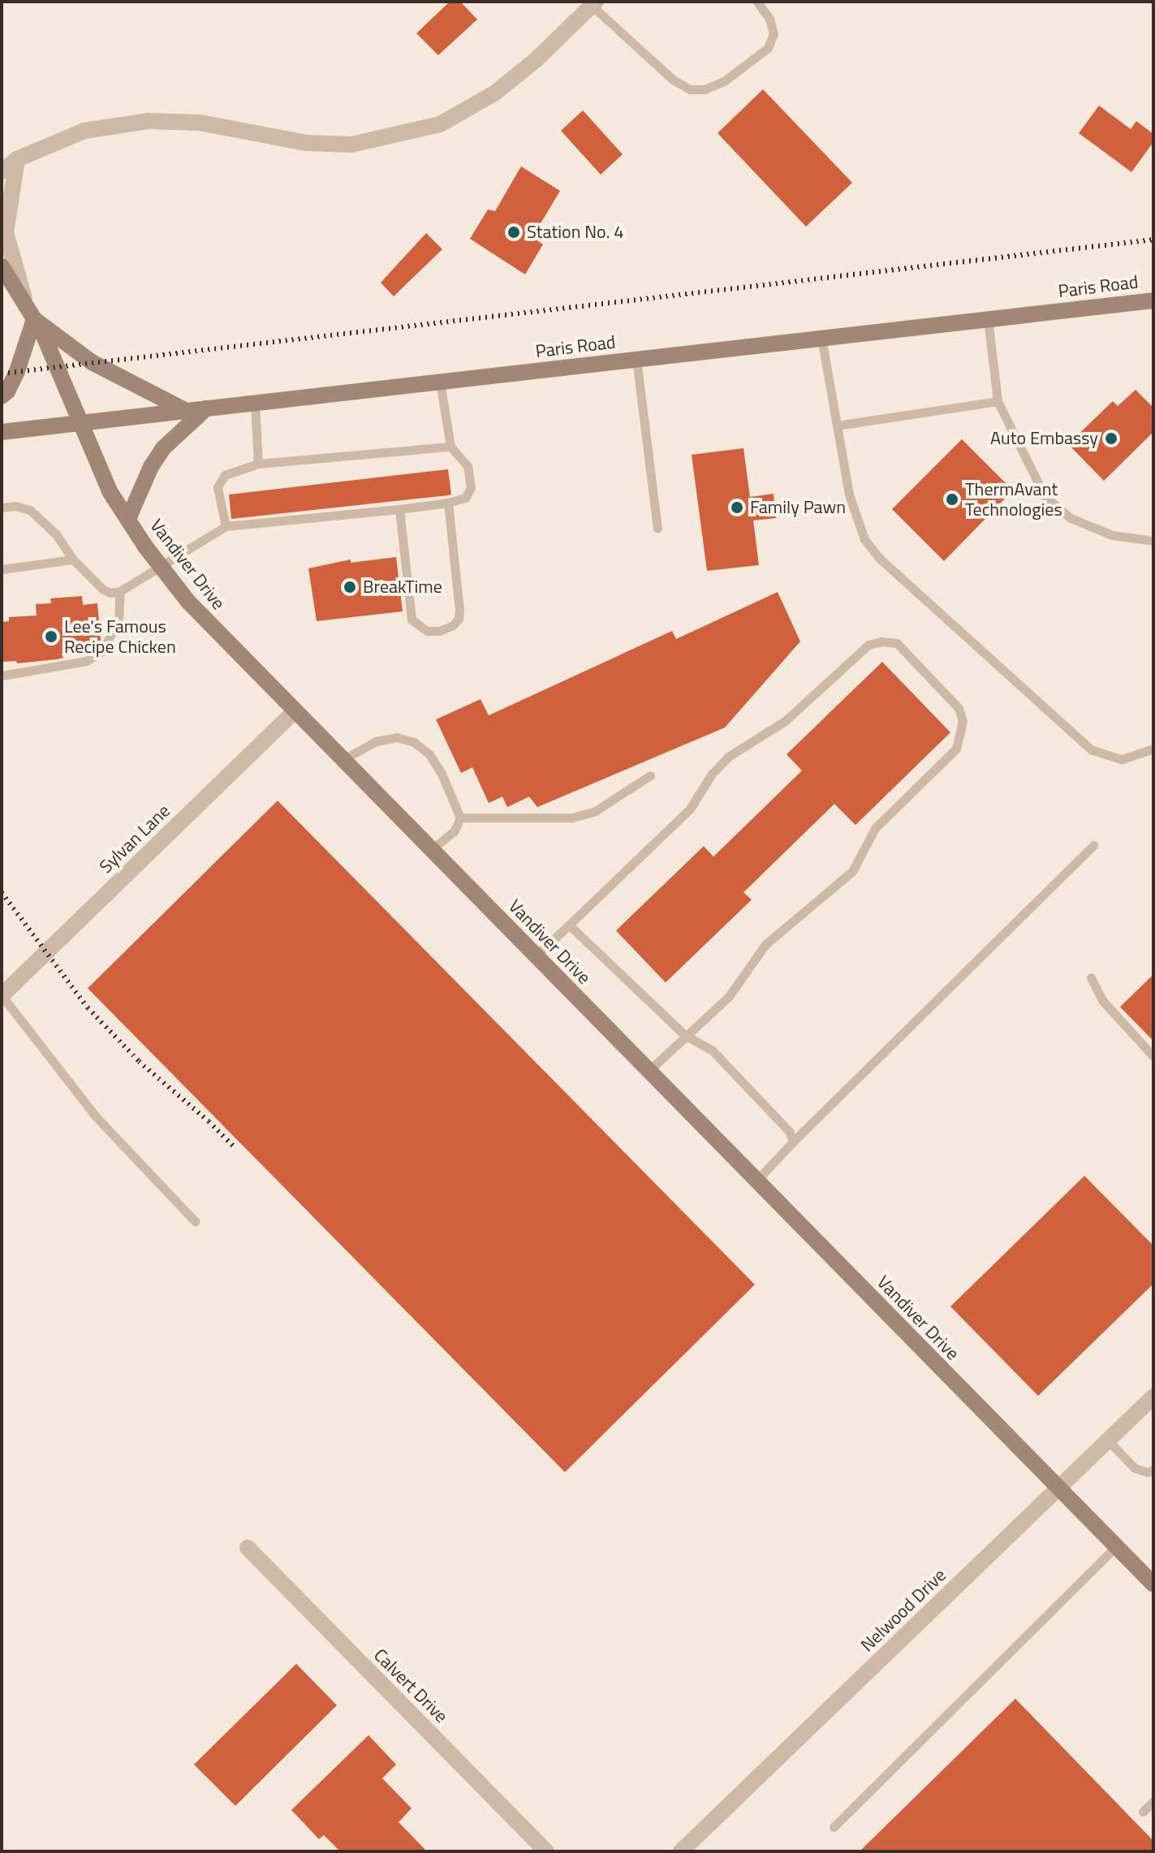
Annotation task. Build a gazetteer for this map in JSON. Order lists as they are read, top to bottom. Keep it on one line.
{"streets":{"main road":["Paris Road","Vandiver Drive"],"street":["Sylvan Lane","Nelwood Drive","Calvert Drive"]},"crossings":[["Paris Road","Vandiver Drive"],["Vandiver Drive","Sylvan Lane"],["Vandiver Drive","Nelwood Drive"]],"places":["Station No. 4","Auto Embassy","ThermAvant Technologies","Family Pawn","BreakTime","Lee's Famous Recipe Chicken"]}
